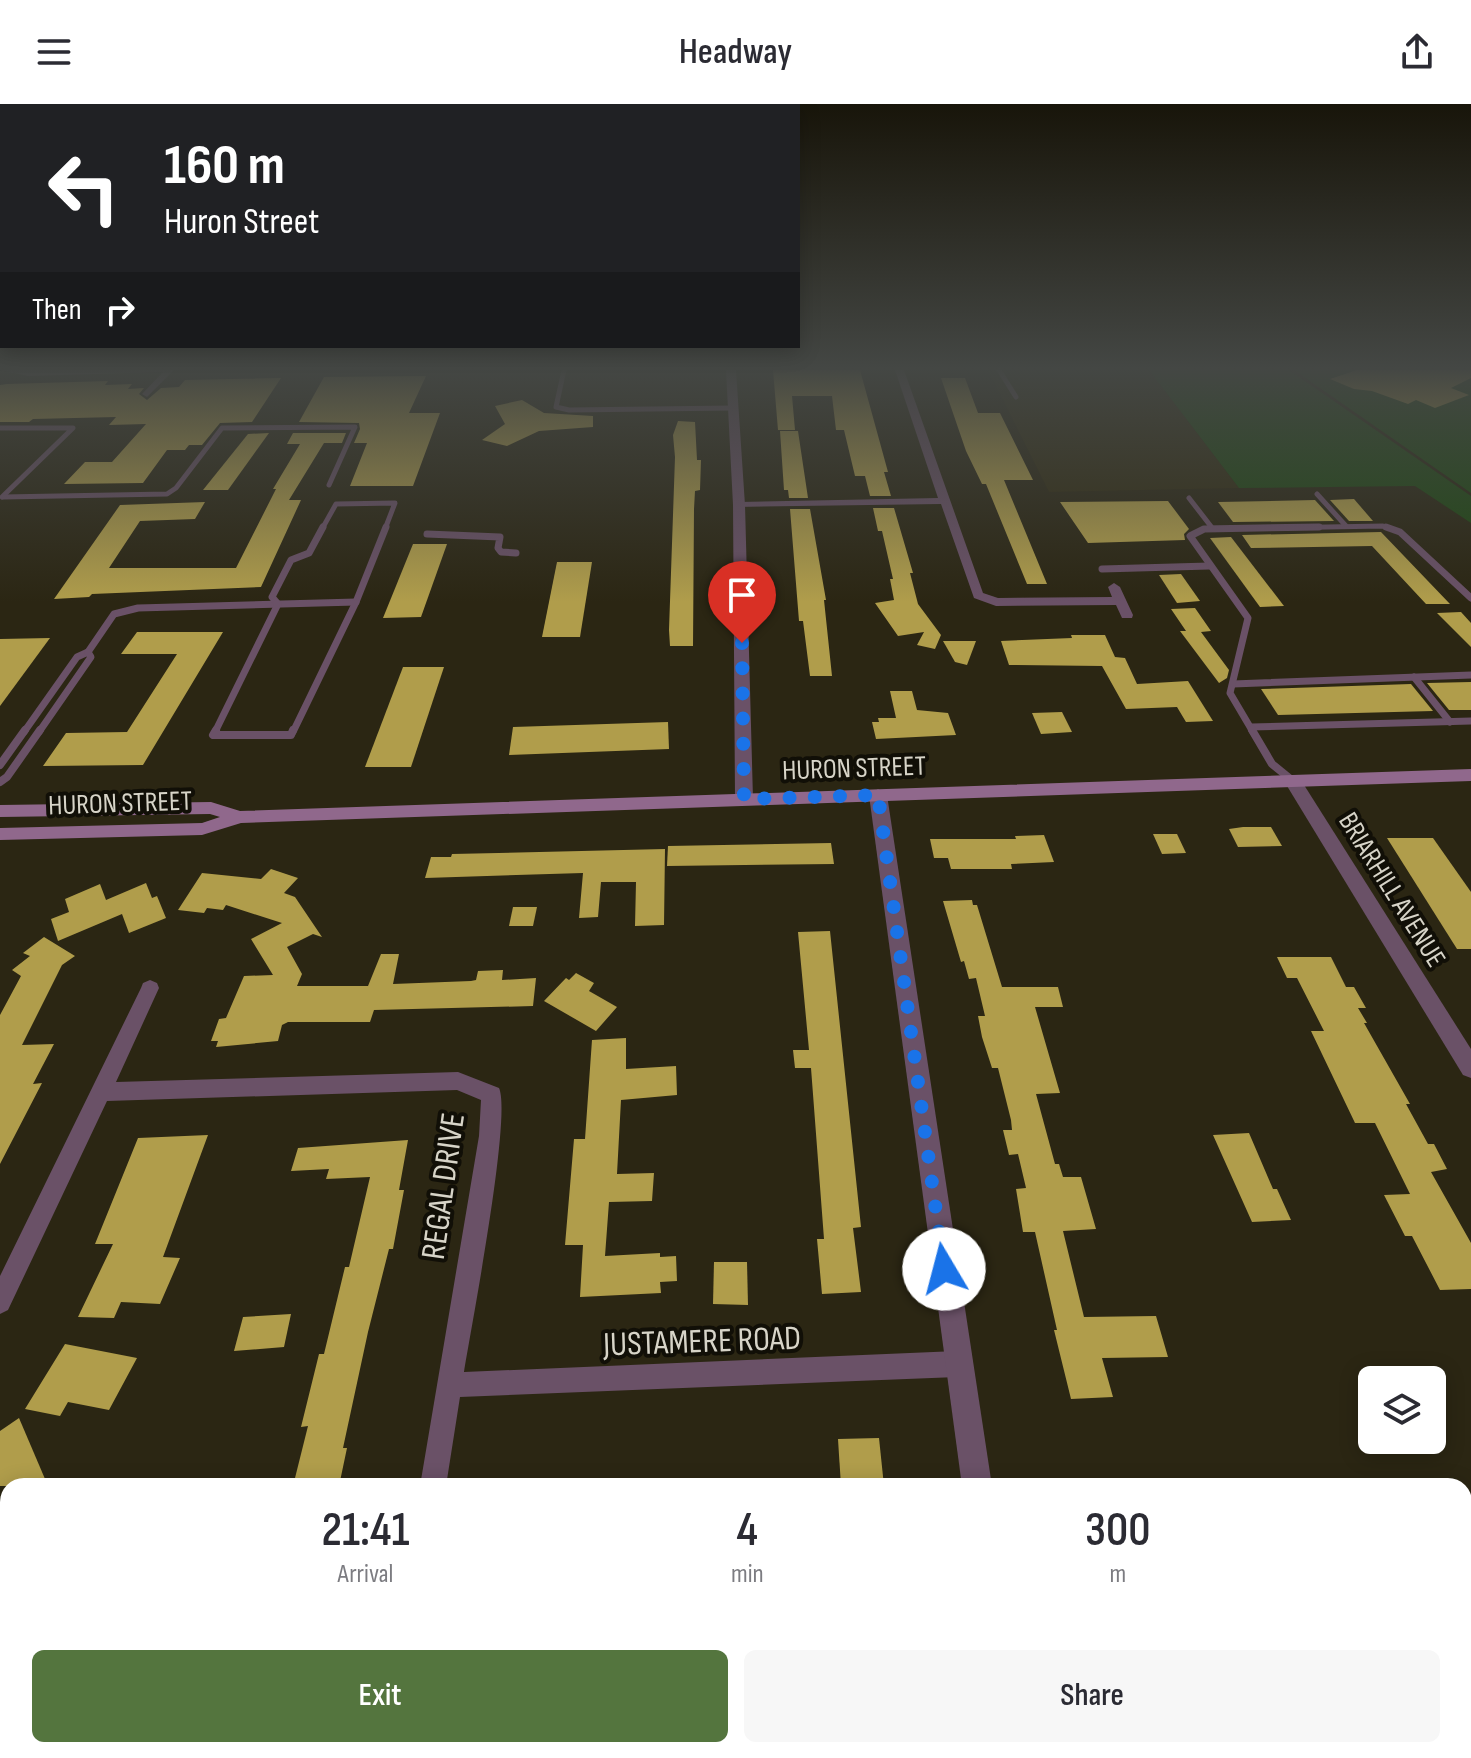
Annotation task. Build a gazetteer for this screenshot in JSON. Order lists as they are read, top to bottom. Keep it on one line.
{"streets":{"main road":["HURON STREET"],"street":["BRIARHILL AVENUE","REGAL DRIVE","JUSTAMERE ROAD"]},"crossings":[["HURON STREET","BRIARHILL AVENUE"],["REGAL DRIVE","JUSTAMERE ROAD"]],"page":{"header":"Headway","turn":["160 m","Huron Street"],"then":"Then","eta":["21:41","Arrival","4","min","300","m"],"buttons":["Exit","Share"]}}
